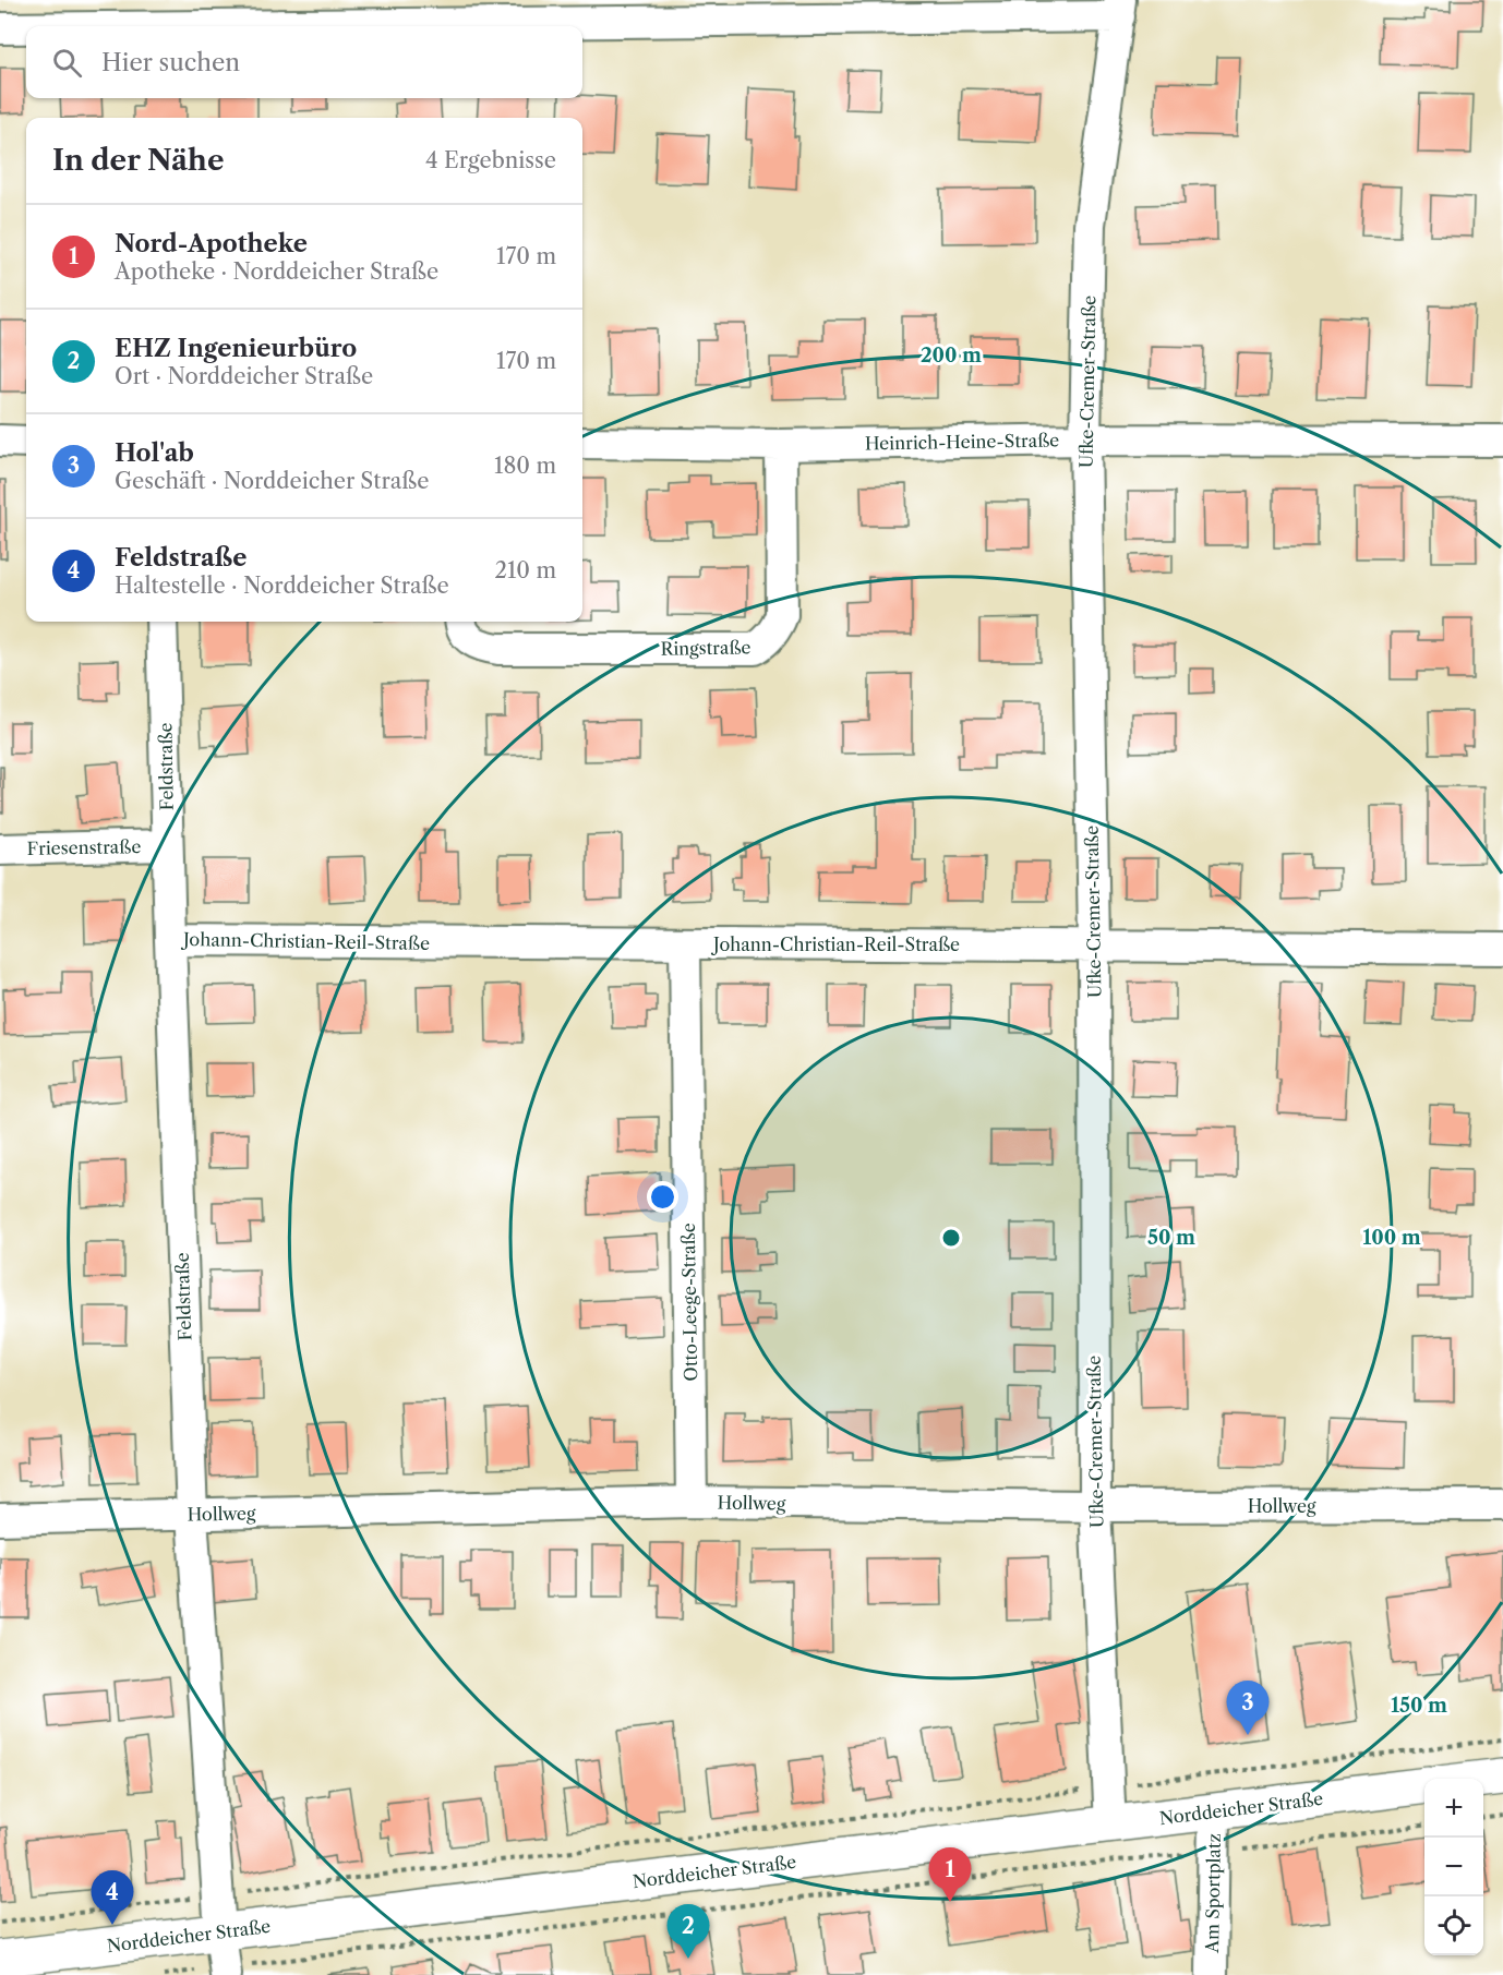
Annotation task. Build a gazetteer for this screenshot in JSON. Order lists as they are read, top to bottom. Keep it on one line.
{"streets":{"main road":["Norddeicher Straße"],"street":["Ufke-Cremer-Straße","Heinrich-Heine-Straße","Ringstraße","Feldstraße","Friesenstraße","Johann-Christian-Reil-Straße","Otto-Leege-Straße","Hollweg","Am Sportplatz"]},"crossings":[["Ufke-Cremer-Straße","Heinrich-Heine-Straße"],["Ufke-Cremer-Straße","Johann-Christian-Reil-Straße"],["Ufke-Cremer-Straße","Hollweg"],["Ufke-Cremer-Straße","Norddeicher Straße"],["Heinrich-Heine-Straße","Ringstraße"],["Feldstraße","Friesenstraße"],["Feldstraße","Johann-Christian-Reil-Straße"],["Feldstraße","Hollweg"],["Feldstraße","Norddeicher Straße"],["Johann-Christian-Reil-Straße","Otto-Leege-Straße"],["Otto-Leege-Straße","Hollweg"],["Norddeicher Straße","Am Sportplatz"]],"page":{"search":"Hier suchen","heading":["In der Nähe","4 Ergebnisse"],"list":[{"mark":"1","name":"Nord-Apotheke","note":"Apotheke · Norddeicher Straße","value":"170 m"},{"mark":"2","name":"EHZ Ingenieurbüro","note":"Ort · Norddeicher Straße","value":"170 m"},{"mark":"3","name":"Hol'ab","note":"Geschäft · Norddeicher Straße","value":"180 m"},{"mark":"4","name":"Feldstraße","note":"Haltestelle · Norddeicher Straße","value":"210 m"}],"pins":["3","1","4","2"],"map_buttons":["+","−"]},"rings":["200 m","50 m","100 m","150 m"]}
